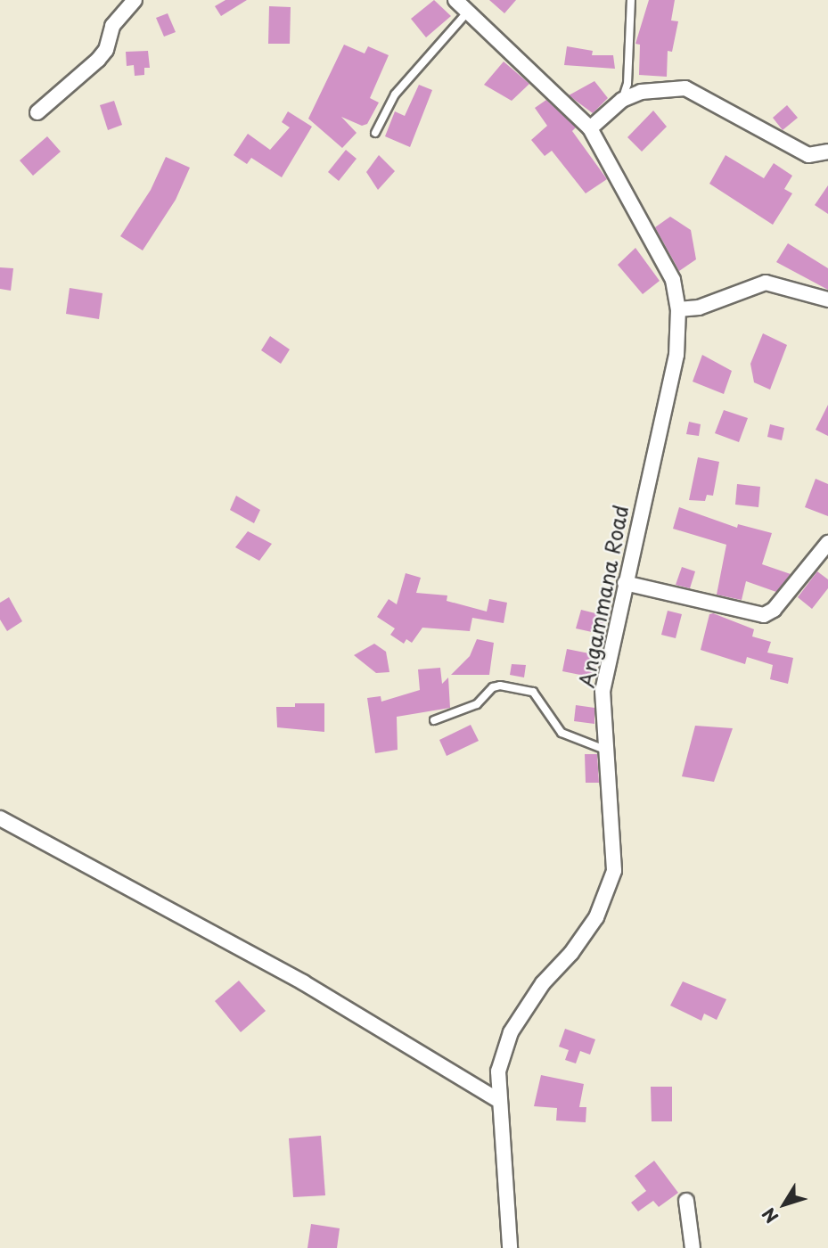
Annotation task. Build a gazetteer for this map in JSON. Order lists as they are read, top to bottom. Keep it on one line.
{"streets":{"street":["Angammana Road"]},"north":"bottom left"}
